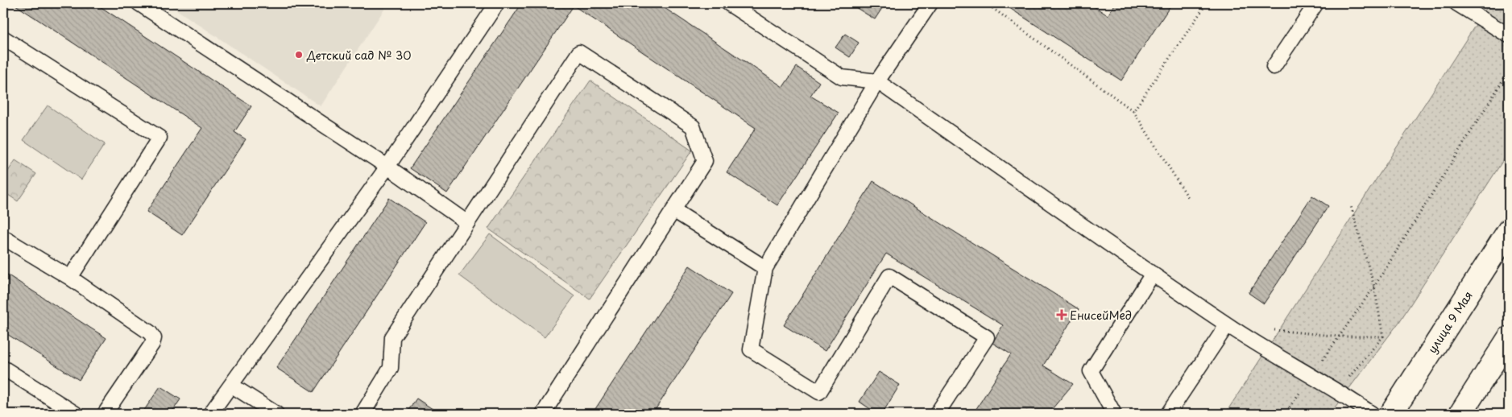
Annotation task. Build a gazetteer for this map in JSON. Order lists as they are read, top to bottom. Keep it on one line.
{"streets":{"main road":["улица 9 Мая"]},"places":{"other":["Детский сад № 30"],"health":["ЕнисейМед"]}}
